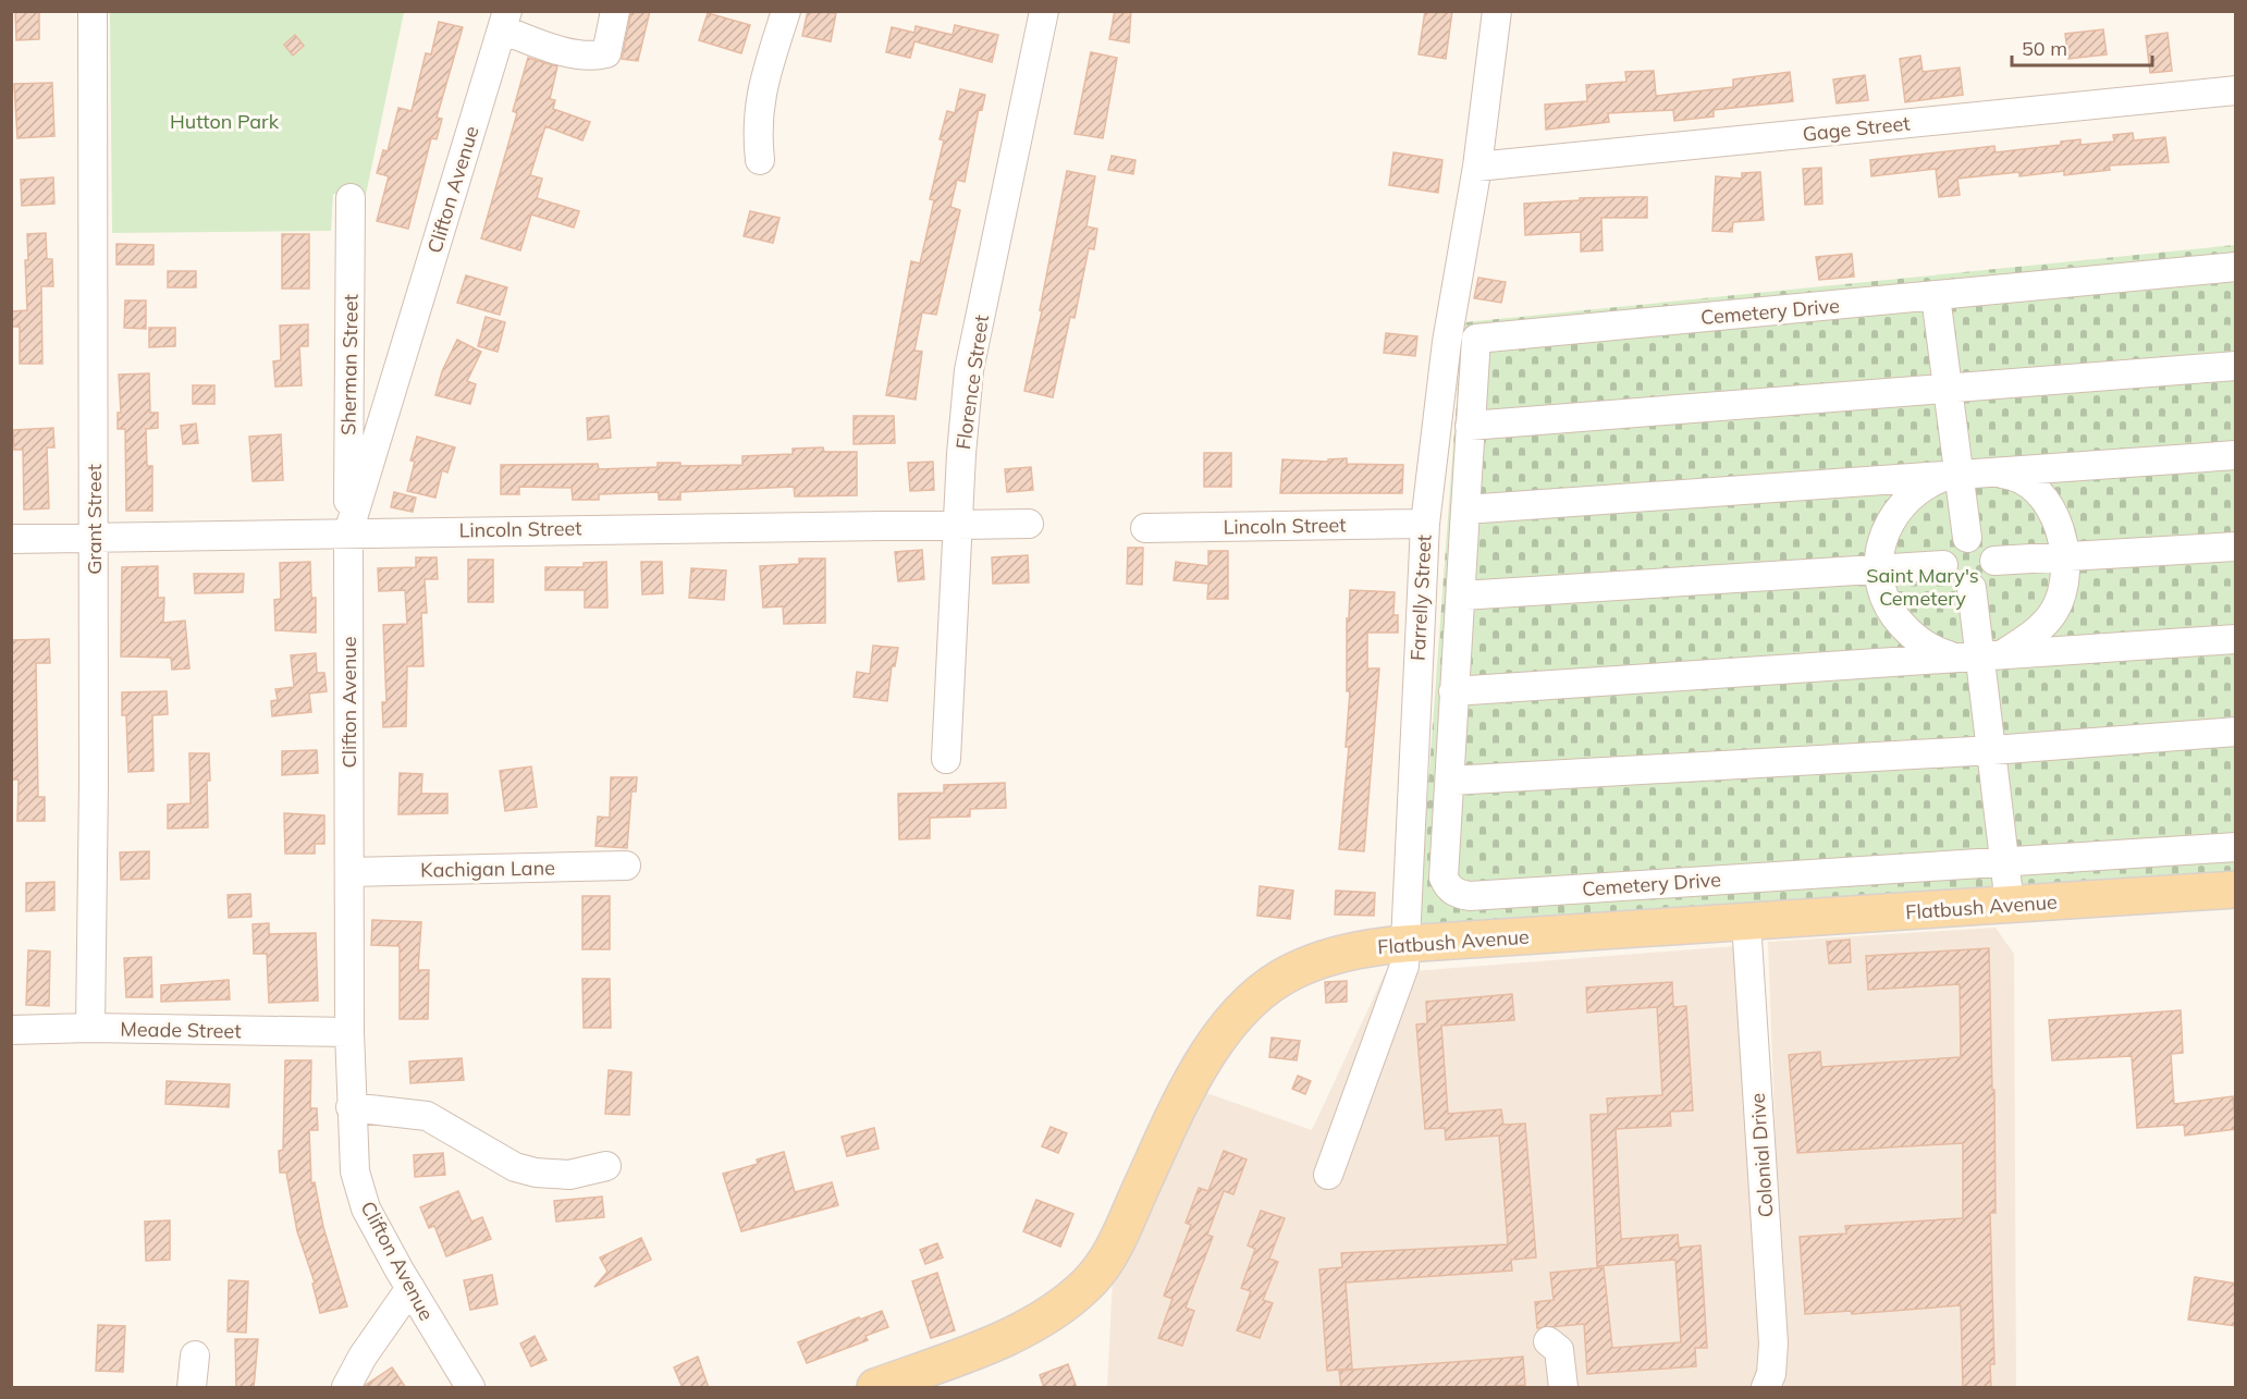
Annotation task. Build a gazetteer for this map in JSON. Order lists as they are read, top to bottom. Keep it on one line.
{"streets":{"main road":["Flatbush Avenue"],"street":["Gage Street","Clifton Avenue","Cemetery Drive","Sherman Street","Florence Street","Grant Street","Lincoln Street","Farrelly Street","Kachigan Lane","Meade Street","Colonial Drive"]},"crossings":[["Gage Street","Farrelly Street"],["Clifton Avenue","Sherman Street"],["Clifton Avenue","Lincoln Street"],["Clifton Avenue","Kachigan Lane"],["Clifton Avenue","Meade Street"],["Sherman Street","Lincoln Street"],["Florence Street","Lincoln Street"],["Grant Street","Lincoln Street"],["Grant Street","Meade Street"],["Lincoln Street","Farrelly Street"],["Farrelly Street","Flatbush Avenue"],["Flatbush Avenue","Colonial Drive"]],"parks":["Hutton Park","Saint Mary's Cemetery"],"scale_bar":"50 m"}
